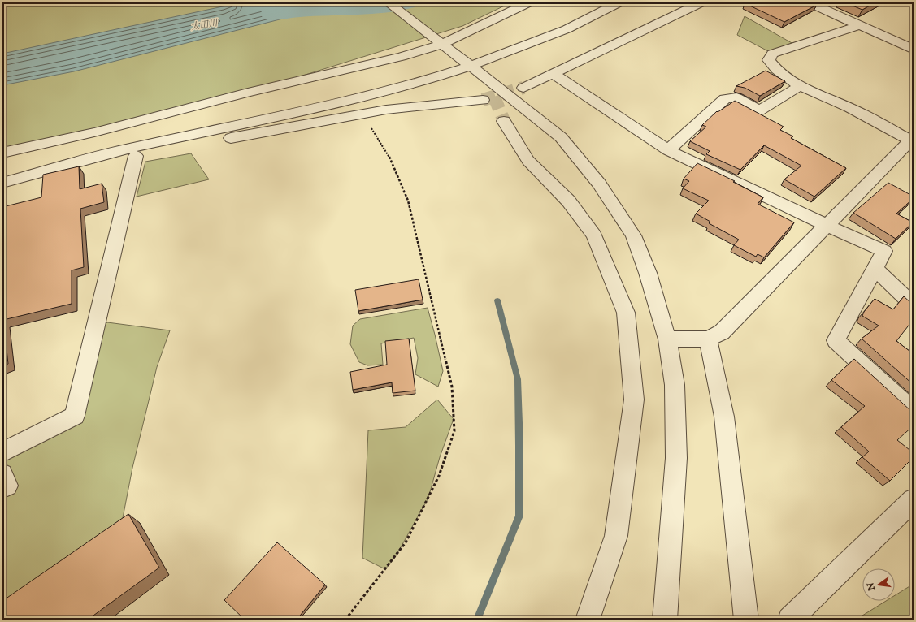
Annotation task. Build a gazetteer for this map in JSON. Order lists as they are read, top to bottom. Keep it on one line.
{"water":["太田川"],"north":"left"}
